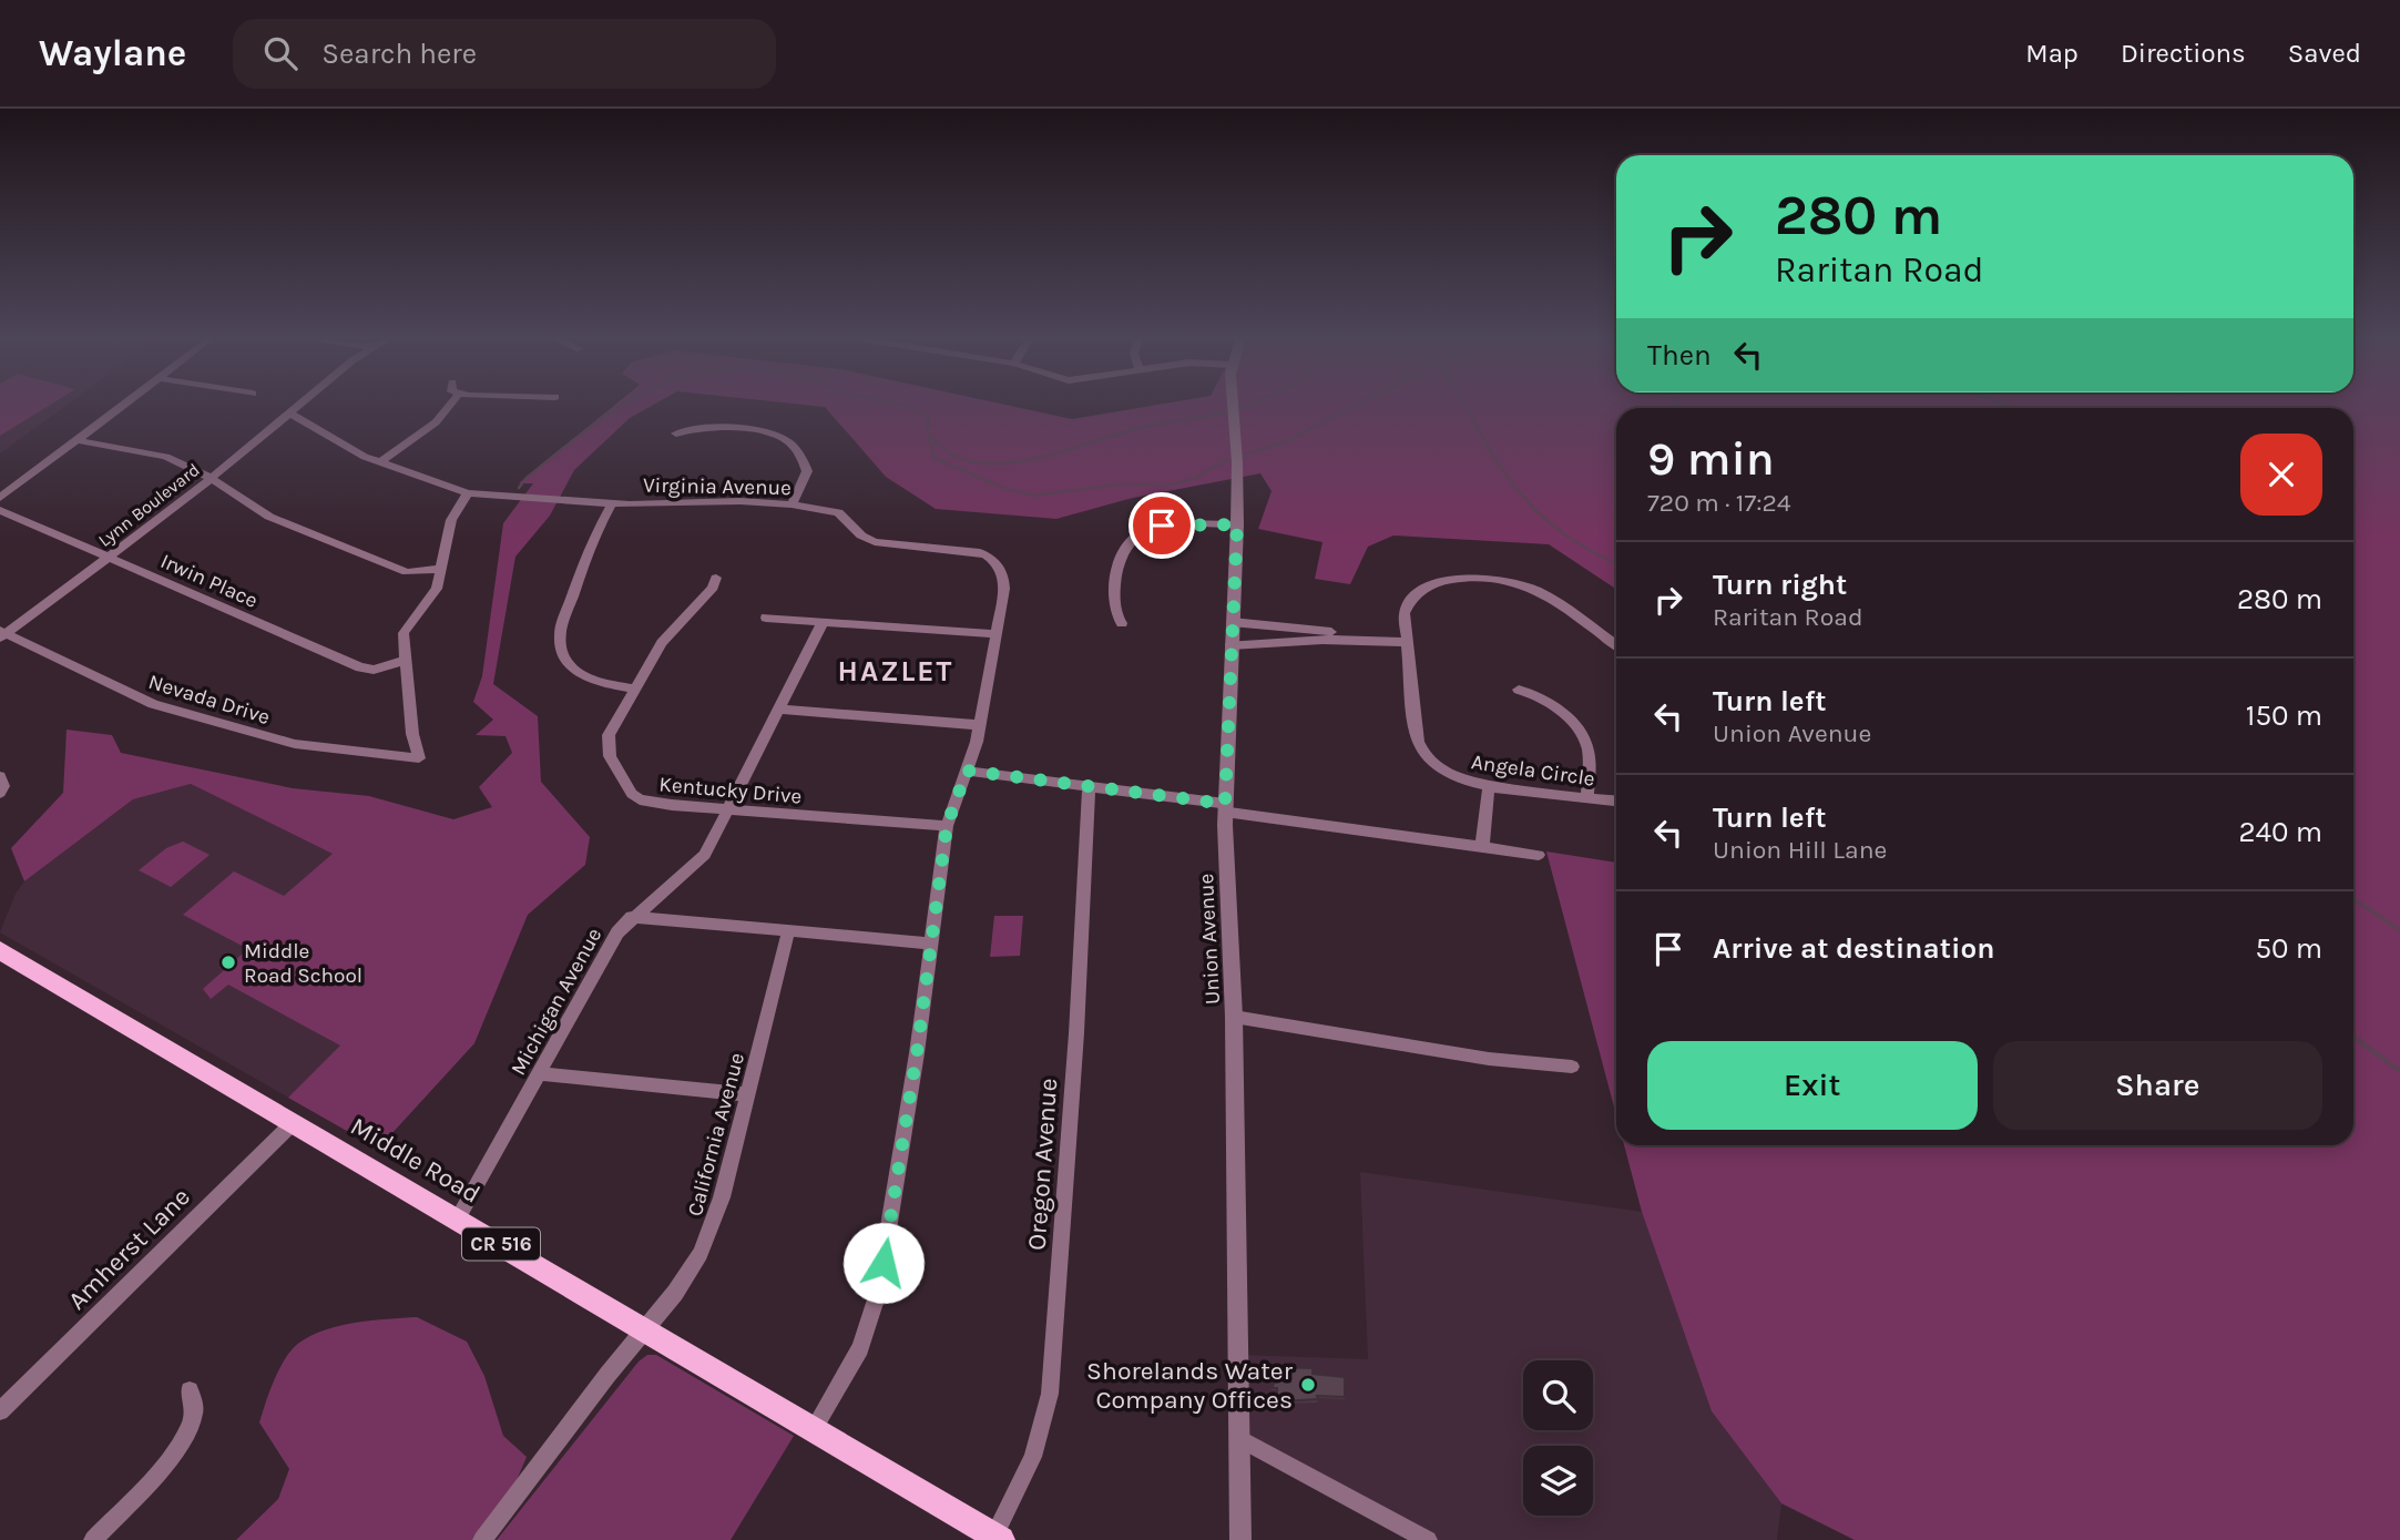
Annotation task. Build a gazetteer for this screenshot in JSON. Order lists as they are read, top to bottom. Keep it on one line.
{"streets":{"main road":["Middle Road","CR 516"],"street":["Virginia Avenue","Lynn Boulevard","Irwin Place","Nevada Drive","Angela Circle","Kentucky Drive","Union Avenue","Michigan Avenue","California Avenue","Oregon Avenue","Amherst Lane"]},"crossings":[["Virginia Avenue","Lynn Boulevard"],["Virginia Avenue","Kentucky Drive"],["Virginia Avenue","Middle Road"],["Lynn Boulevard","Irwin Place"],["Lynn Boulevard","Nevada Drive"],["Kentucky Drive","Michigan Avenue"],["Michigan Avenue","Middle Road"],["California Avenue","Middle Road"],["Middle Road","Oregon Avenue"],["Middle Road","Amherst Lane"]],"districts":["HAZLET"],"places":["Middle Road School","Shorelands Water Company Offices"],"page":{"header":"Waylane","search":"Search here","nav":["Map","Directions","Saved"],"turn":["280 m","Raritan Road"],"then":"Then","heading":["9 min","720 m · 17:24"],"list":[{"name":"Turn right","note":"Raritan Road","value":"280 m"},{"name":"Turn left","note":"Union Avenue","value":"150 m"},{"name":"Turn left","note":"Union Hill Lane","value":"240 m"},{"name":"Arrive at destination","value":"50 m"}],"buttons":["Exit","Share"]}}
